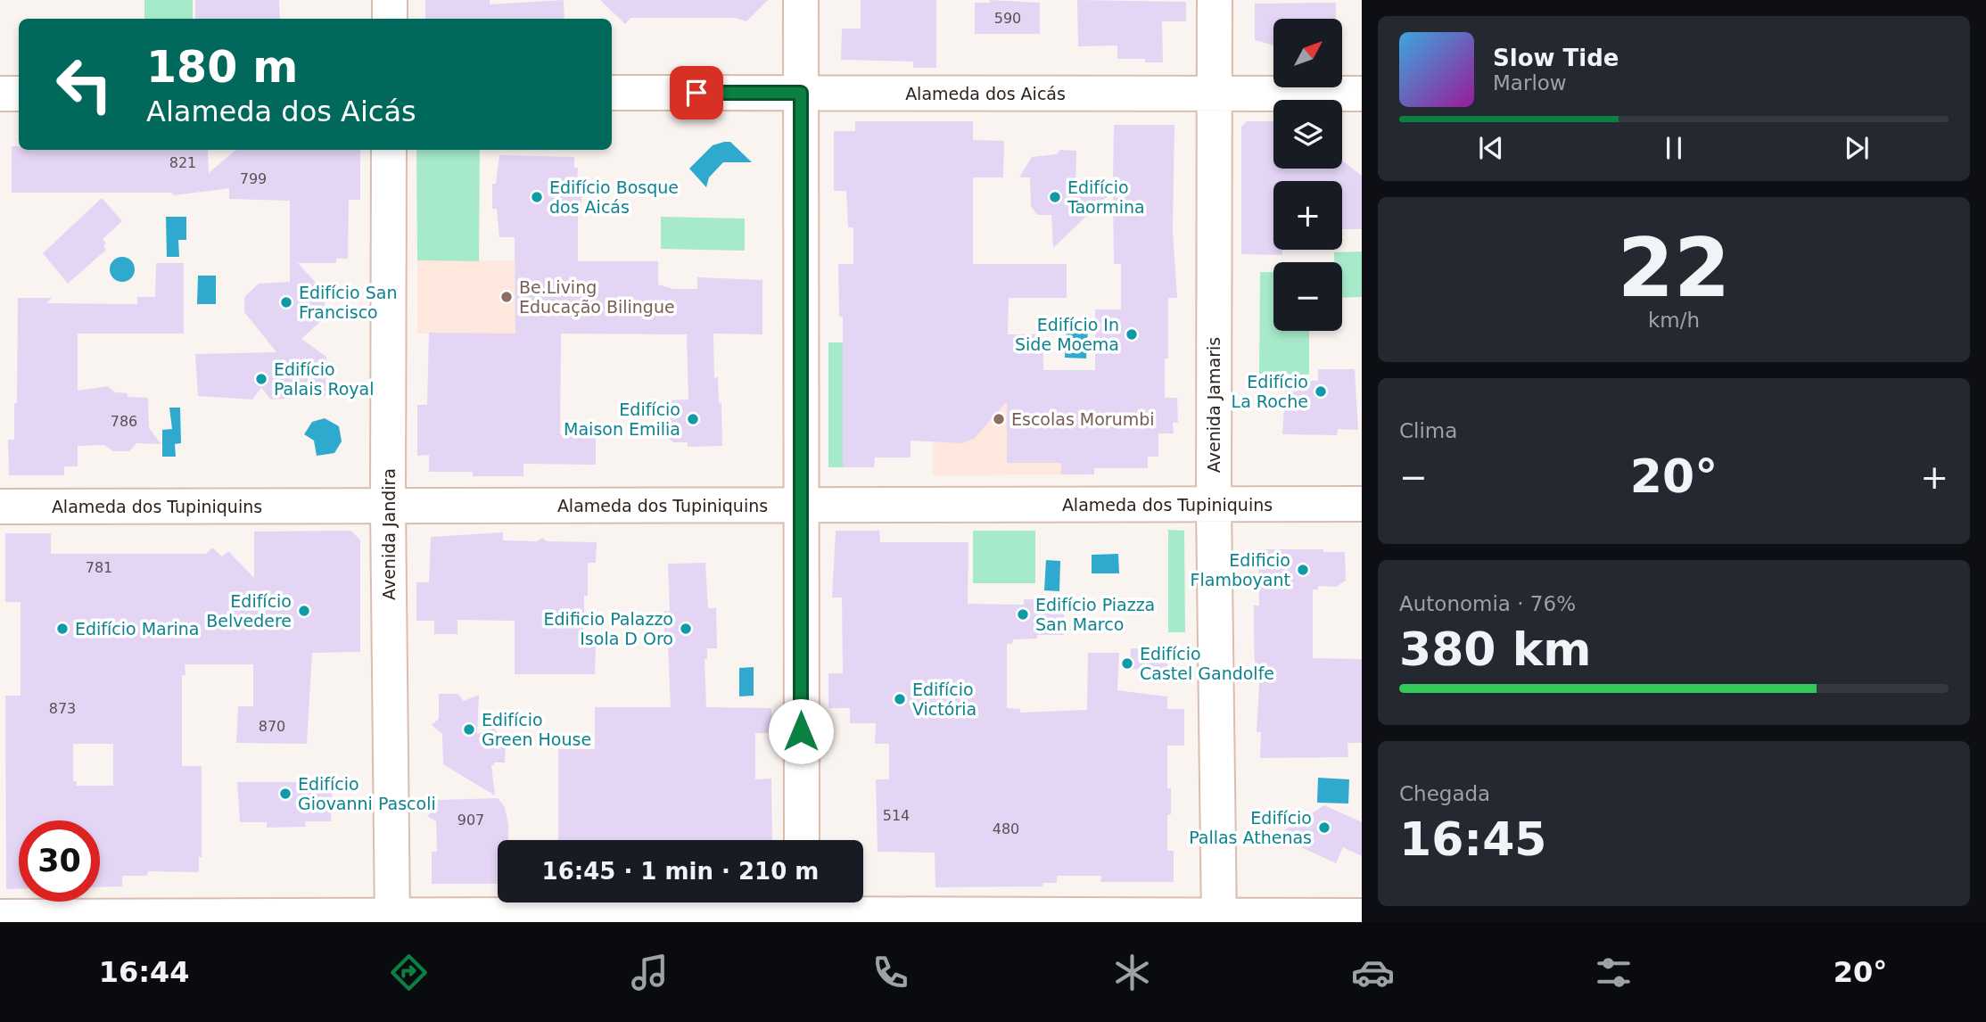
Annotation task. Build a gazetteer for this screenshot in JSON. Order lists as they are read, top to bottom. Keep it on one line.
{"streets":{"street":["Alameda dos Aicás","Avenida Jamaris","Alameda dos Tupiniquins","Avenida Jandira"]},"crossings":[["Alameda dos Aicás","Avenida Jamaris"],["Avenida Jamaris","Alameda dos Tupiniquins"],["Alameda dos Tupiniquins","Avenida Jandira"]],"places":["Edifício Bosque dos Aicás","Edifício Taormina","Be.Living Educação Bilingue","Edifício San Francisco","Edifício In Side Moema","Edifício Palais Royal","Edifício La Roche","Edifício Maison Emilia","Escolas Morumbi","Edificio Flamboyant","Edifício Belvedere","Edifício Piazza San Marco","Edifício Marina","Edificio Palazzo Isola D Oro","Edifício Castel Gandolfe","Edifício Victória","Edifício Green House","Edifício Giovanni Pascoli","Edifício Pallas Athenas"],"house_numbers":["590","821","799","786","781","873","870","514","907","480"],"north":"top right","page":{"map_buttons":["+","−"],"turn":["180 m","Alameda dos Aicás"],"song":["Slow Tide","Marlow"],"tile":[["22","km/h"],"Clima",["Autonomia · 76%","380 km"],["Chegada","16:45"]],"heat":["−","20°","+"],"limit":"30","trip":"16:45 · 1 min · 210 m","tabs":["16:44","20°"]}}
